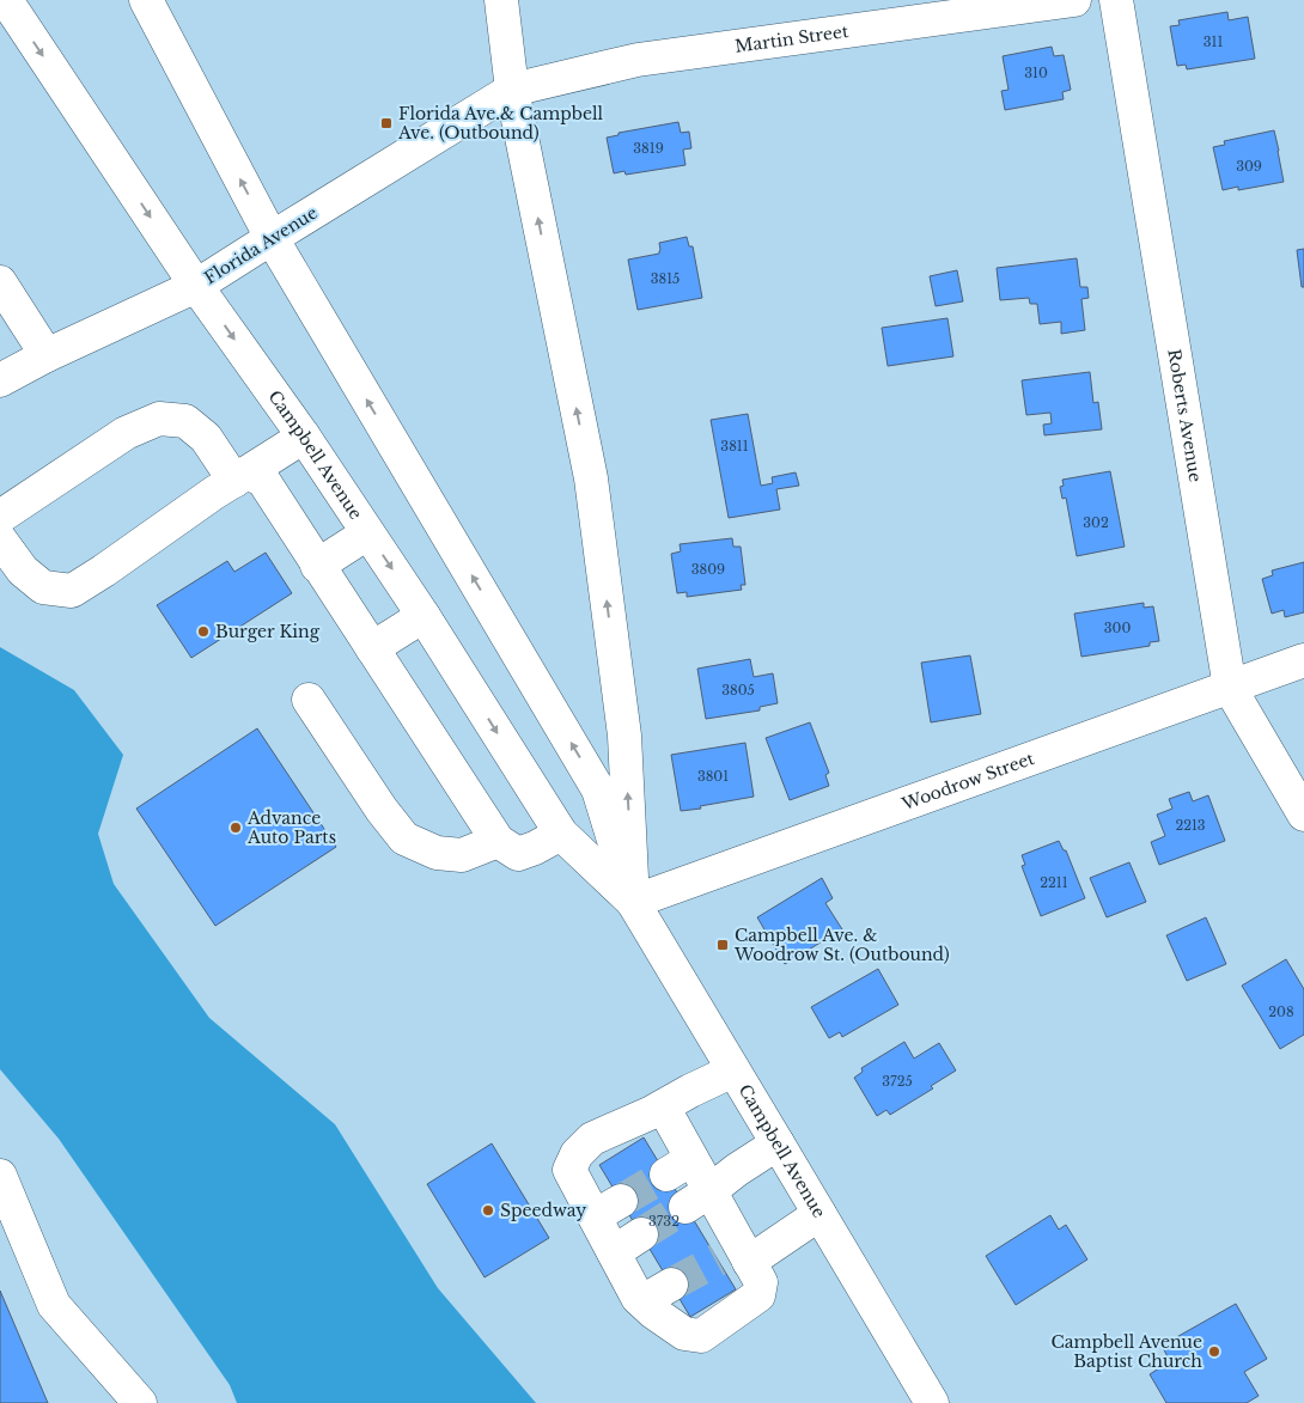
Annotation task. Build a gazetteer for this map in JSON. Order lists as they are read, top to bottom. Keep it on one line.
{"streets":{"street":["Martin Street","Florida Avenue","Roberts Avenue","Campbell Avenue","Woodrow Street"]},"crossings":[["Martin Street","Florida Avenue"],["Martin Street","Campbell Avenue"],["Florida Avenue","Campbell Avenue"],["Roberts Avenue","Woodrow Street"],["Campbell Avenue","Woodrow Street"]],"places":{"transit":["Florida Ave.& Campbell Ave. (Outbound)","Campbell Ave. & Woodrow St. (Outbound)"],"other":["Burger King","Advance Auto Parts","Speedway","Campbell Avenue Baptist Church"]},"house_numbers":["311","310","3819","309","3815","3811","302","3809","300","3805","3801","2213","2211","208","3725","3732"]}
